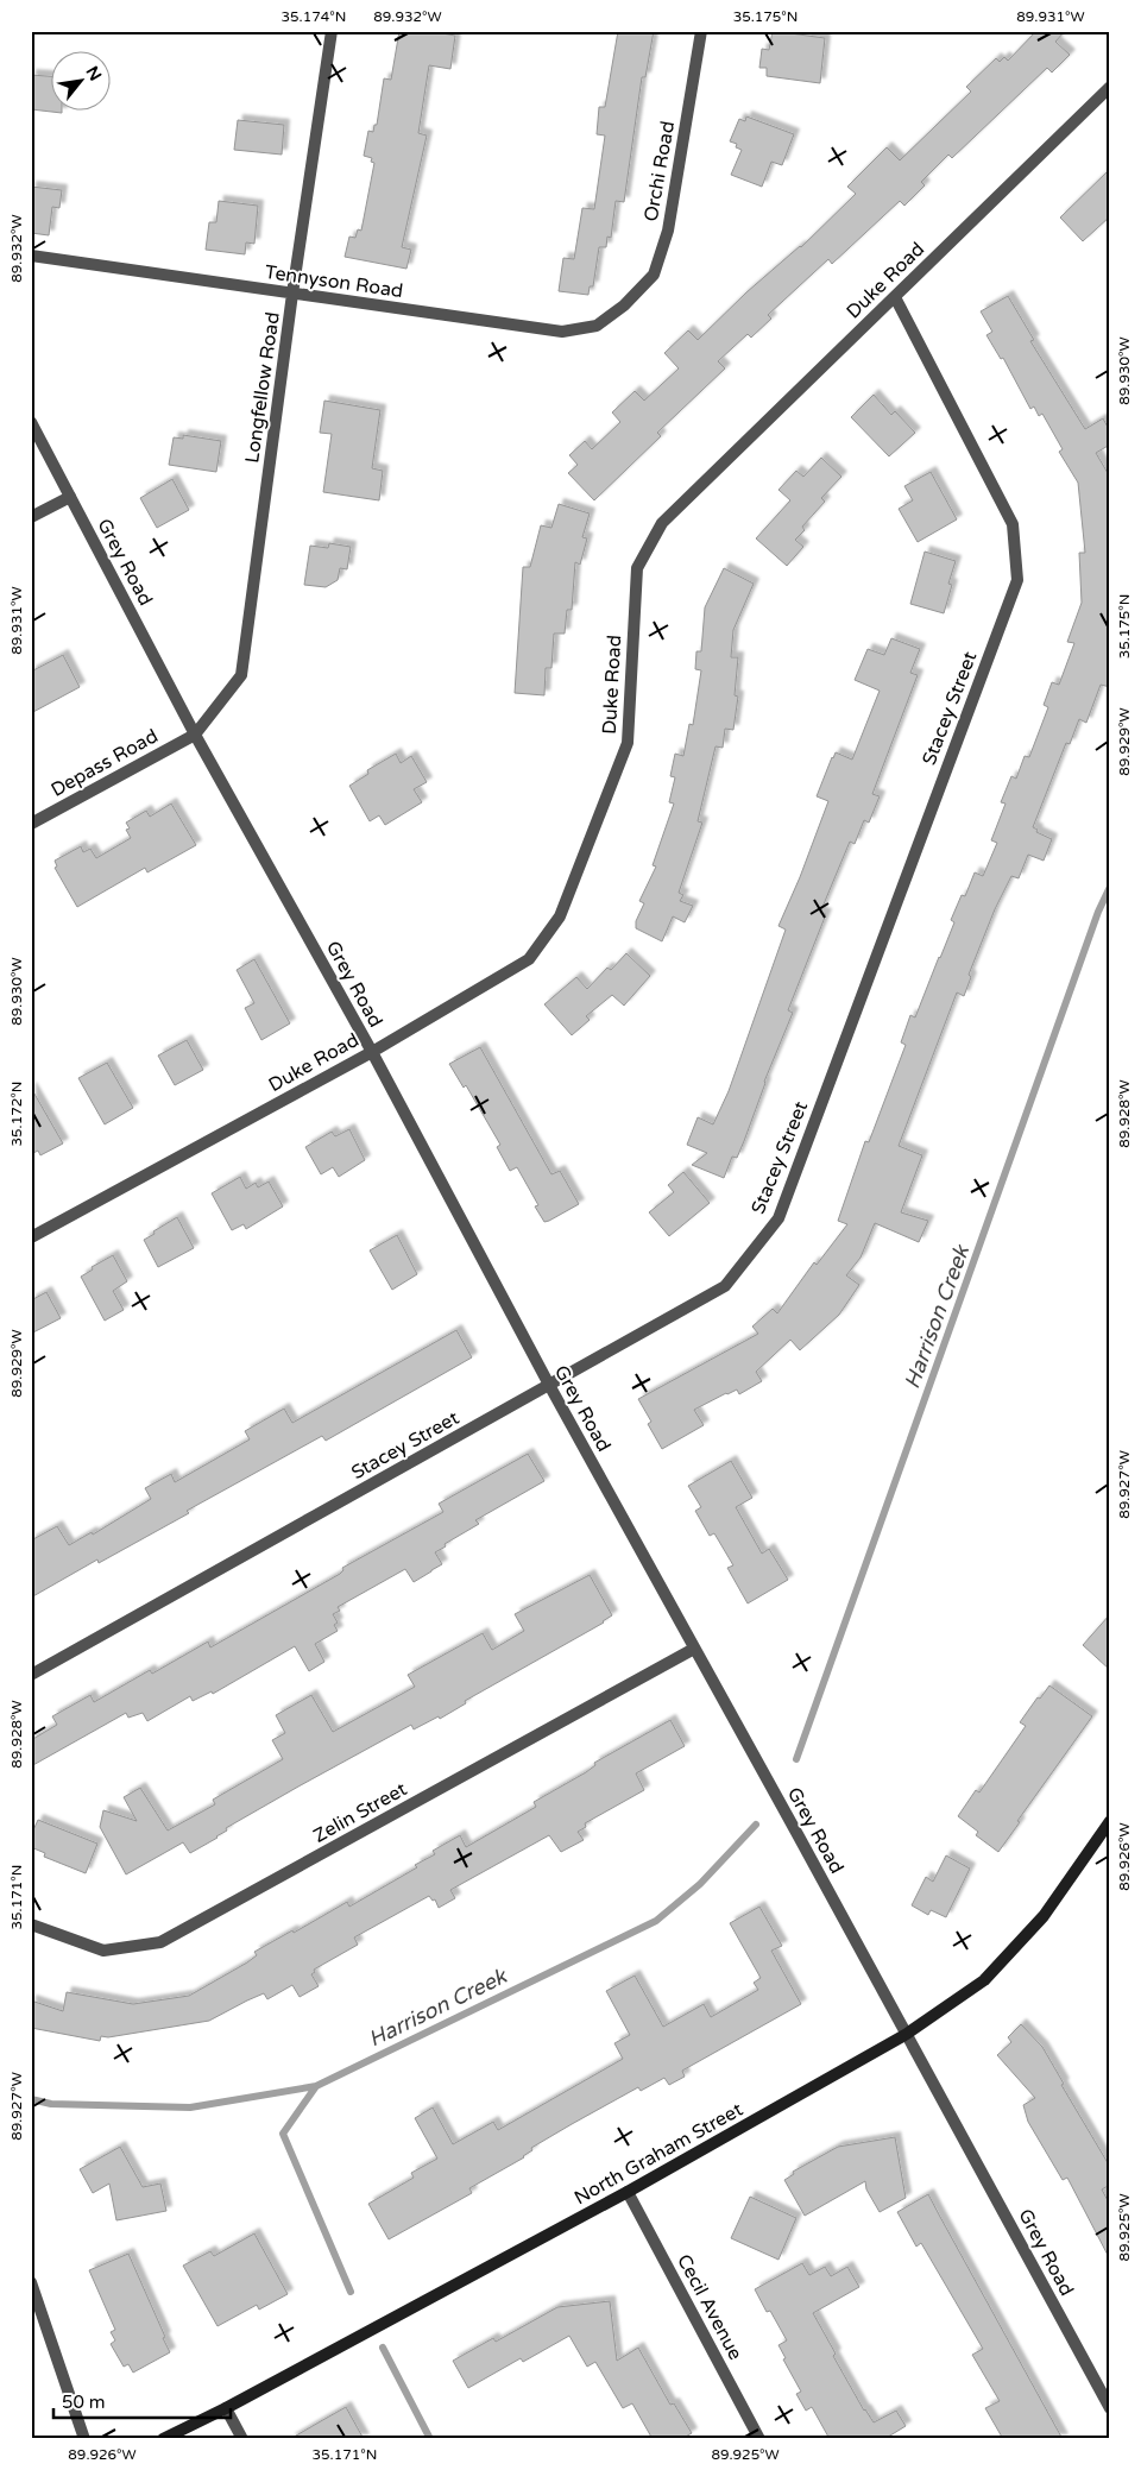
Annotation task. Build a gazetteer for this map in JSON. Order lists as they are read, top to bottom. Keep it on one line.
{"streets":{"main road":["North Graham Street"],"street":["Orchi Road","Duke Road","Tennyson Road","Longfellow Road","Grey Road","Stacey Street","Depass Road","Zelin Street","Cecil Avenue"]},"crossings":[["Orchi Road","Tennyson Road"],["Duke Road","Grey Road"],["Duke Road","Stacey Street"],["Tennyson Road","Longfellow Road"],["Longfellow Road","Grey Road"],["Longfellow Road","Depass Road"],["Grey Road","Stacey Street"],["Grey Road","Depass Road"],["Grey Road","Zelin Street"],["Grey Road","North Graham Street"],["North Graham Street","Cecil Avenue"]],"water":["Harrison Creek"],"scale_bar":"50 m","north":"top right","coordinates":["35.174°N","89.932°W","35.175°N","89.931°W","89.930°W","89.929°W","35.172°N","89.928°W","89.927°W","89.926°W","35.171°N","89.925°W"]}
